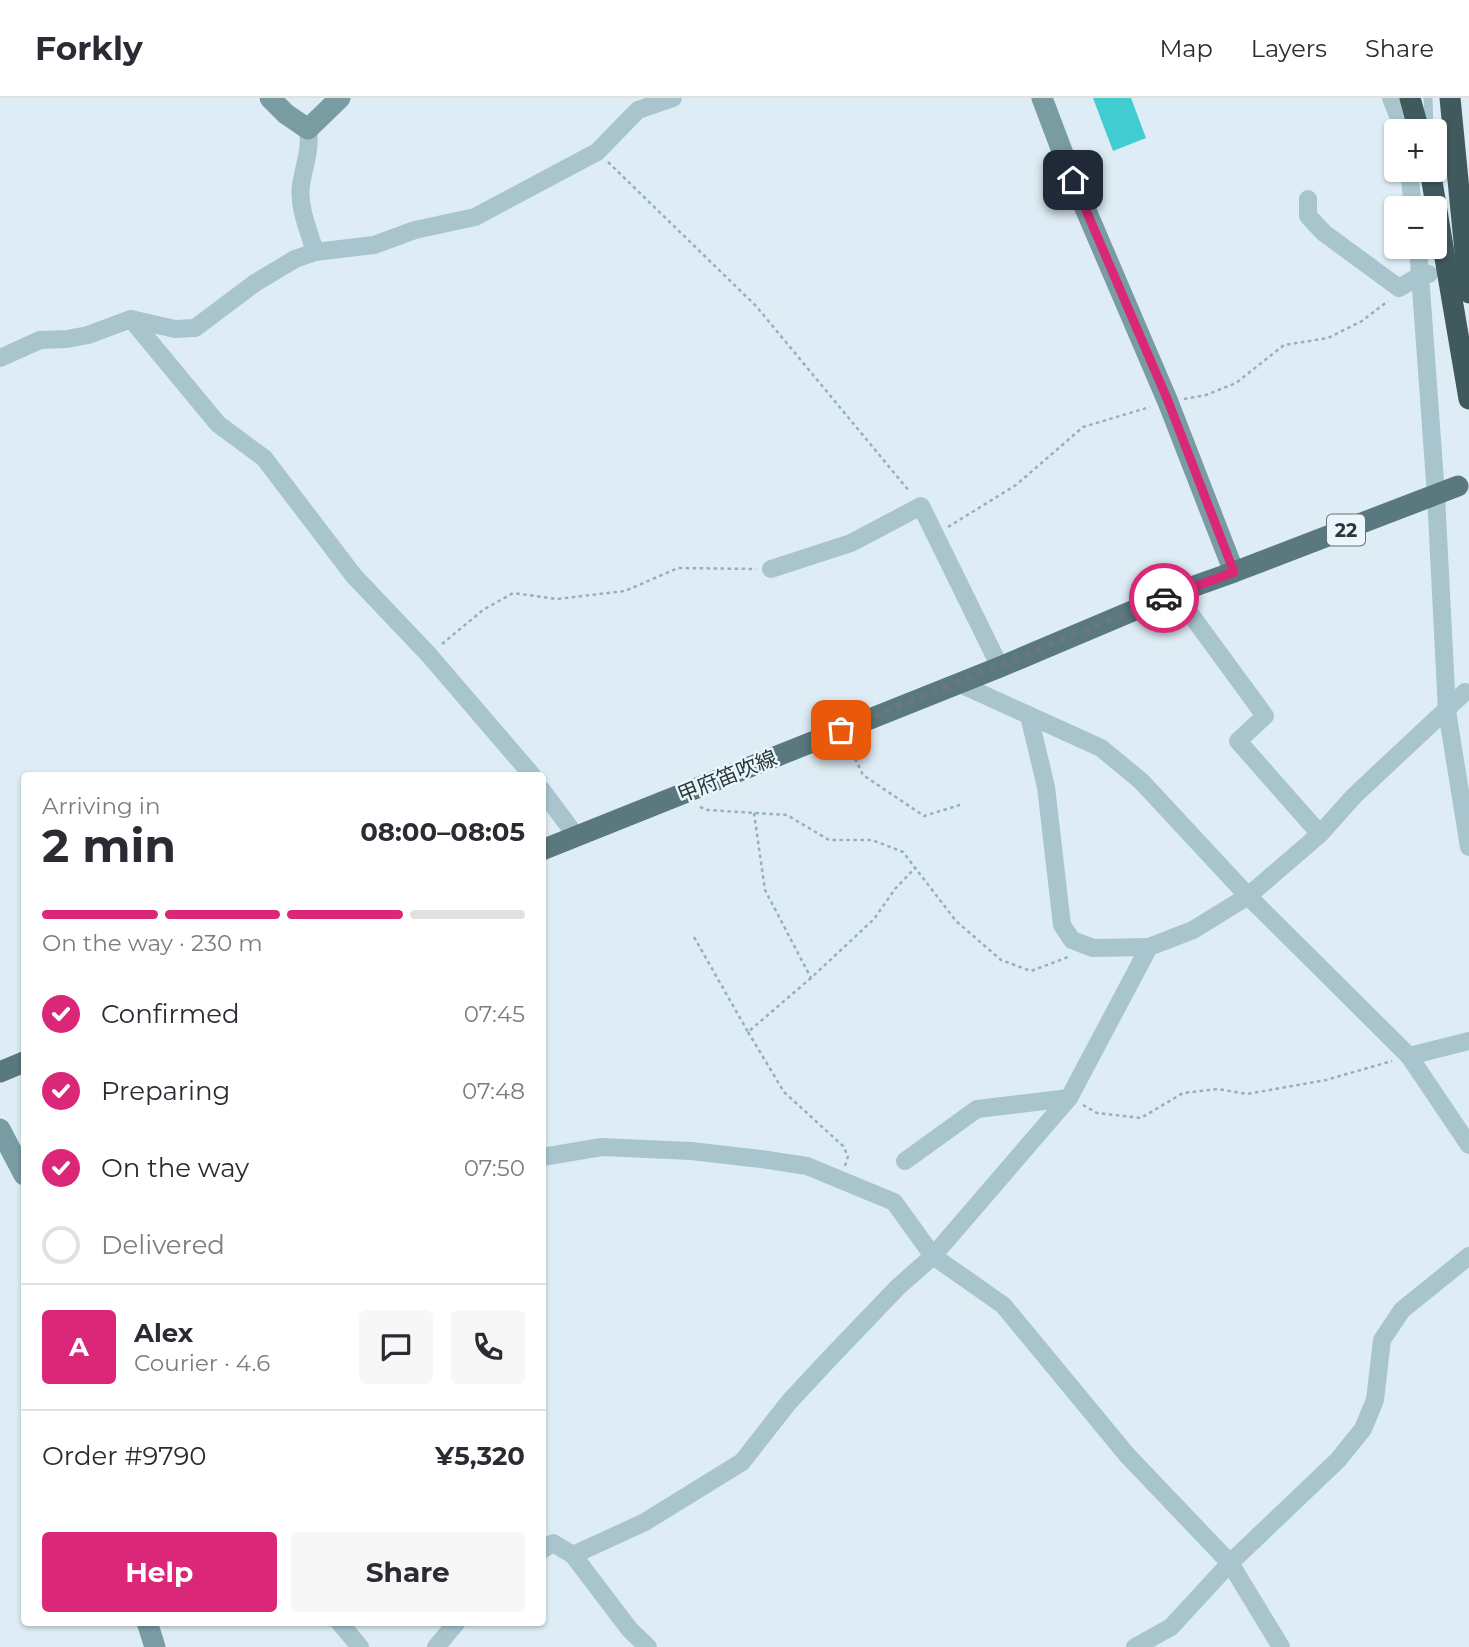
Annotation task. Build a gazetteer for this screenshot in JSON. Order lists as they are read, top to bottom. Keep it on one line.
{"streets":{"main road":["22","甲府笛吹線"]},"page":{"header":"Forkly","nav":["Map","Layers","Share"],"map_buttons":["+","−"],"heading":["2 min","Arriving in","08:00–08:05"],"panel":["Alex","Courier · 4.6","Order #9790","¥5,320"],"bar":"On the way · 230 m","list":[["Confirmed","07:45"],["Preparing","07:48"],["On the way","07:50"],"Delivered"],"round":"A","buttons":["Help","Share"]}}
